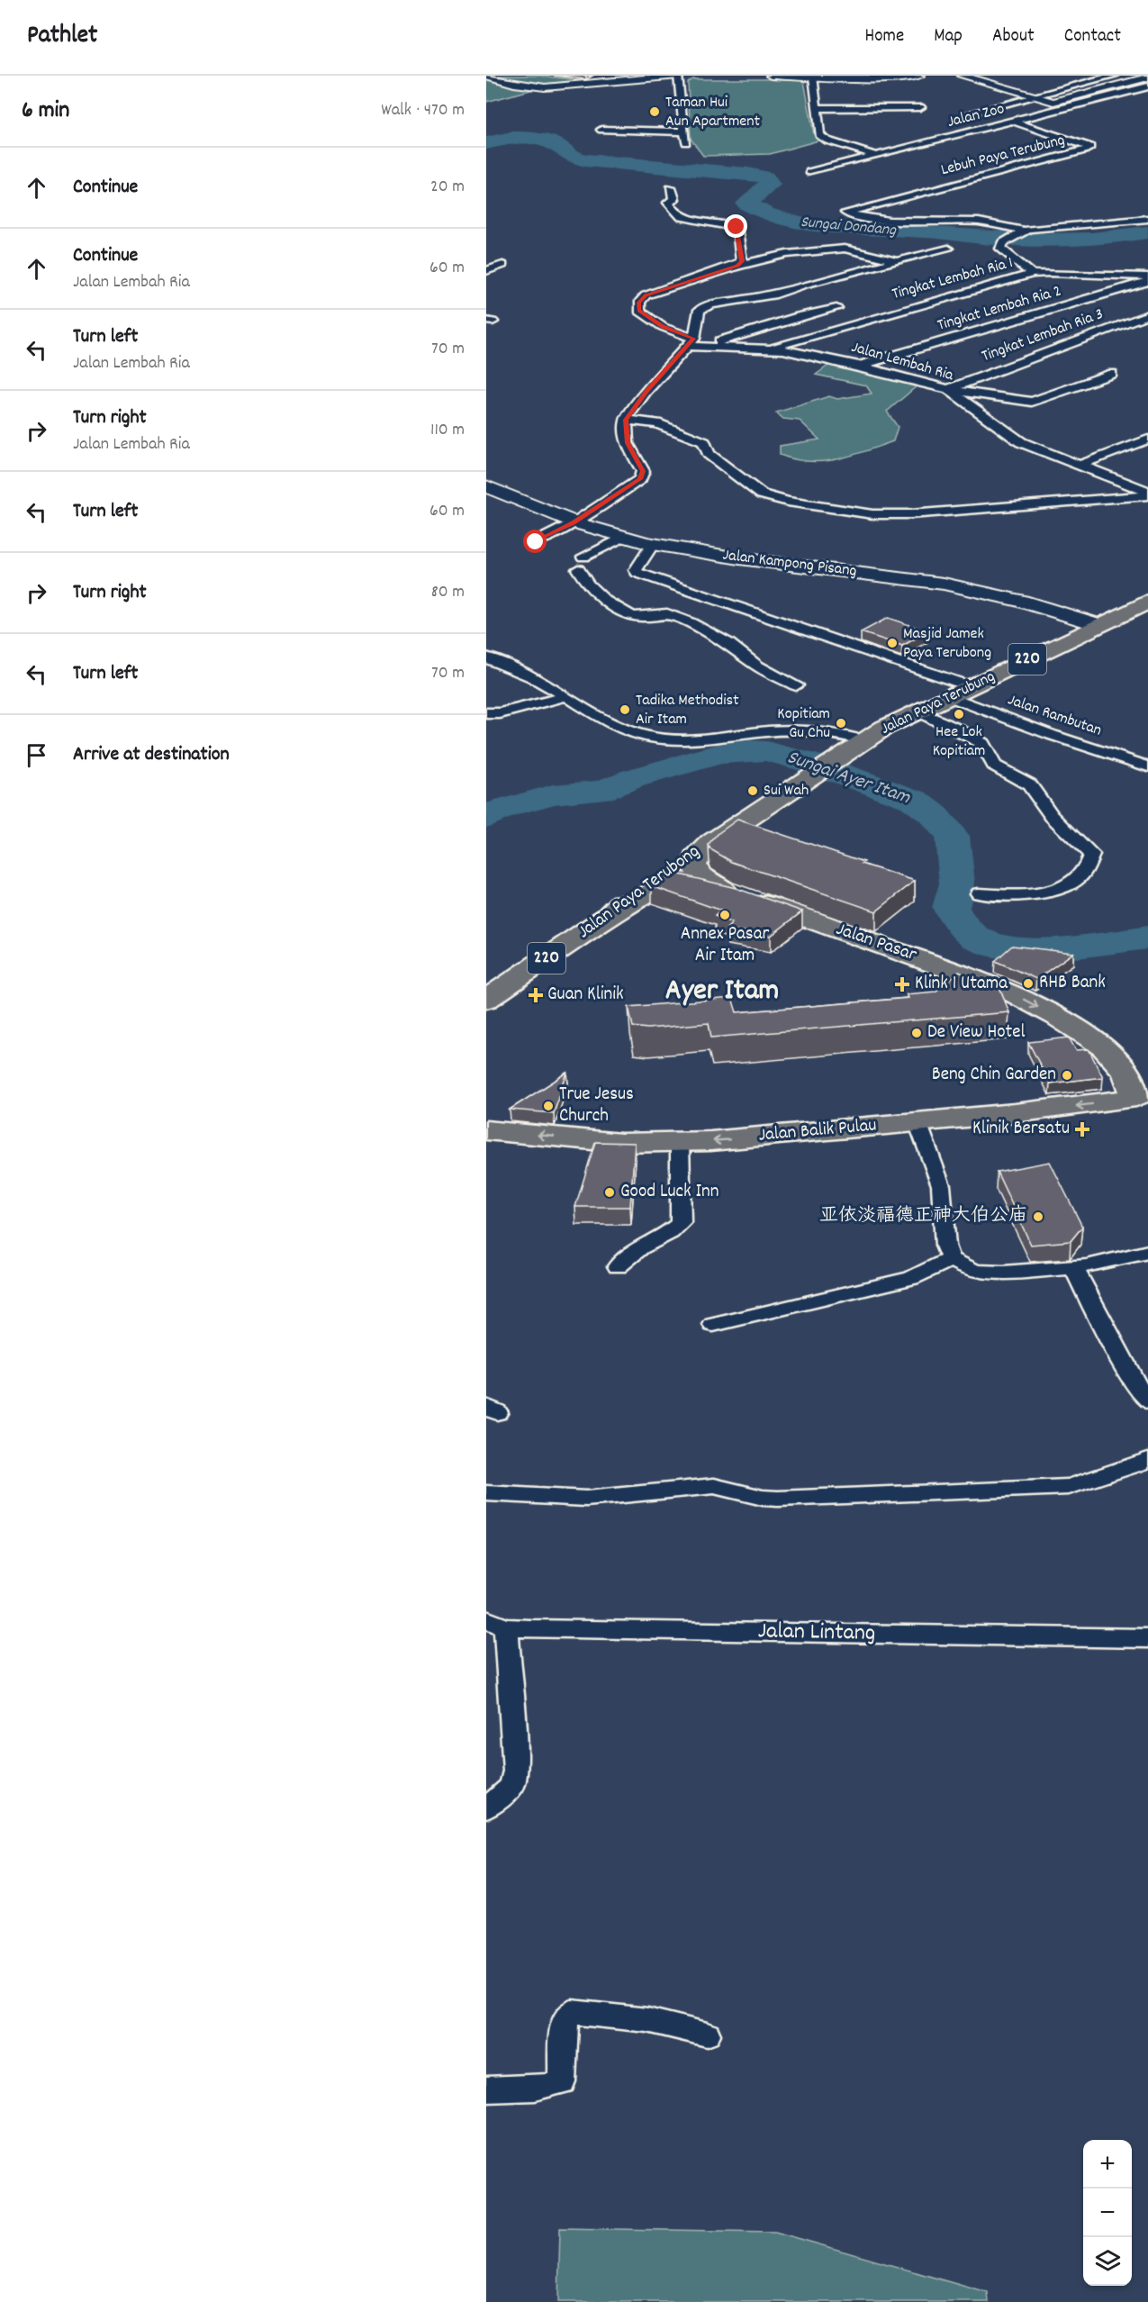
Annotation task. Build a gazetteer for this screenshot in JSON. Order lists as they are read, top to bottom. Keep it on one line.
{"streets":{"main road":["Jalan Kampong Pisang","220","Jalan Paya Terubung","Jalan Paya Terubong","Jalan Pasar","Jalan Balik Pulau"],"street":["Jalan Zoo","Lebuh Paya Terubung","Tingkat Lembah Ria 1","Tingkat Lembah Ria 2","Tingkat Lembah Ria 3","Jalan Lembah Ria","Jalan Rambutan","Jalan Lintang"]},"crossings":[["Jalan Zoo","Lebuh Paya Terubung"],["Tingkat Lembah Ria 1","Jalan Lembah Ria"],["Tingkat Lembah Ria 2","Jalan Lembah Ria"],["Tingkat Lembah Ria 3","Jalan Lembah Ria"],["Jalan Kampong Pisang","Jalan Paya Terubung"],["Jalan Paya Terubung","Jalan Rambutan"],["Jalan Paya Terubung","Jalan Paya Terubong"],["Jalan Paya Terubung","Jalan Pasar"],["Jalan Paya Terubong","Jalan Pasar"],["Jalan Pasar","Jalan Balik Pulau"]],"one_way":["Jalan Pasar","Jalan Balik Pulau"],"districts":["Ayer Itam"],"water":["Sungai Dondang","Sungai Ayer Itam"],"places":{"other":["Taman Hui Aun Apartment","Masjid Jamek Paya Terubong","Tadika Methodist Air Itam","Hee Lok Kopitiam","Kopitiam Gu Chu","Sui Wah","Annex Pasar Air Itam","RHB Bank","De View Hotel","Beng Chin Garden","True Jesus Church","Good Luck Inn","亚依淡福德正神大伯公庙"],"health":["Klink 1 Utama","Guan Klinik","Klinik Bersatu"]},"page":{"header":"Pathlet","nav":["Home","Map","About","Contact"],"heading":["6 min","Walk · 470 m"],"list":[["Continue","20 m"],["Continue","Jalan Lembah Ria","60 m"],["Turn left","Jalan Lembah Ria","70 m"],["Turn right","Jalan Lembah Ria","110 m"],["Turn left","60 m"],["Turn right","80 m"],["Turn left","70 m"],"Arrive at destination"],"map_buttons":["+","−"]}}
